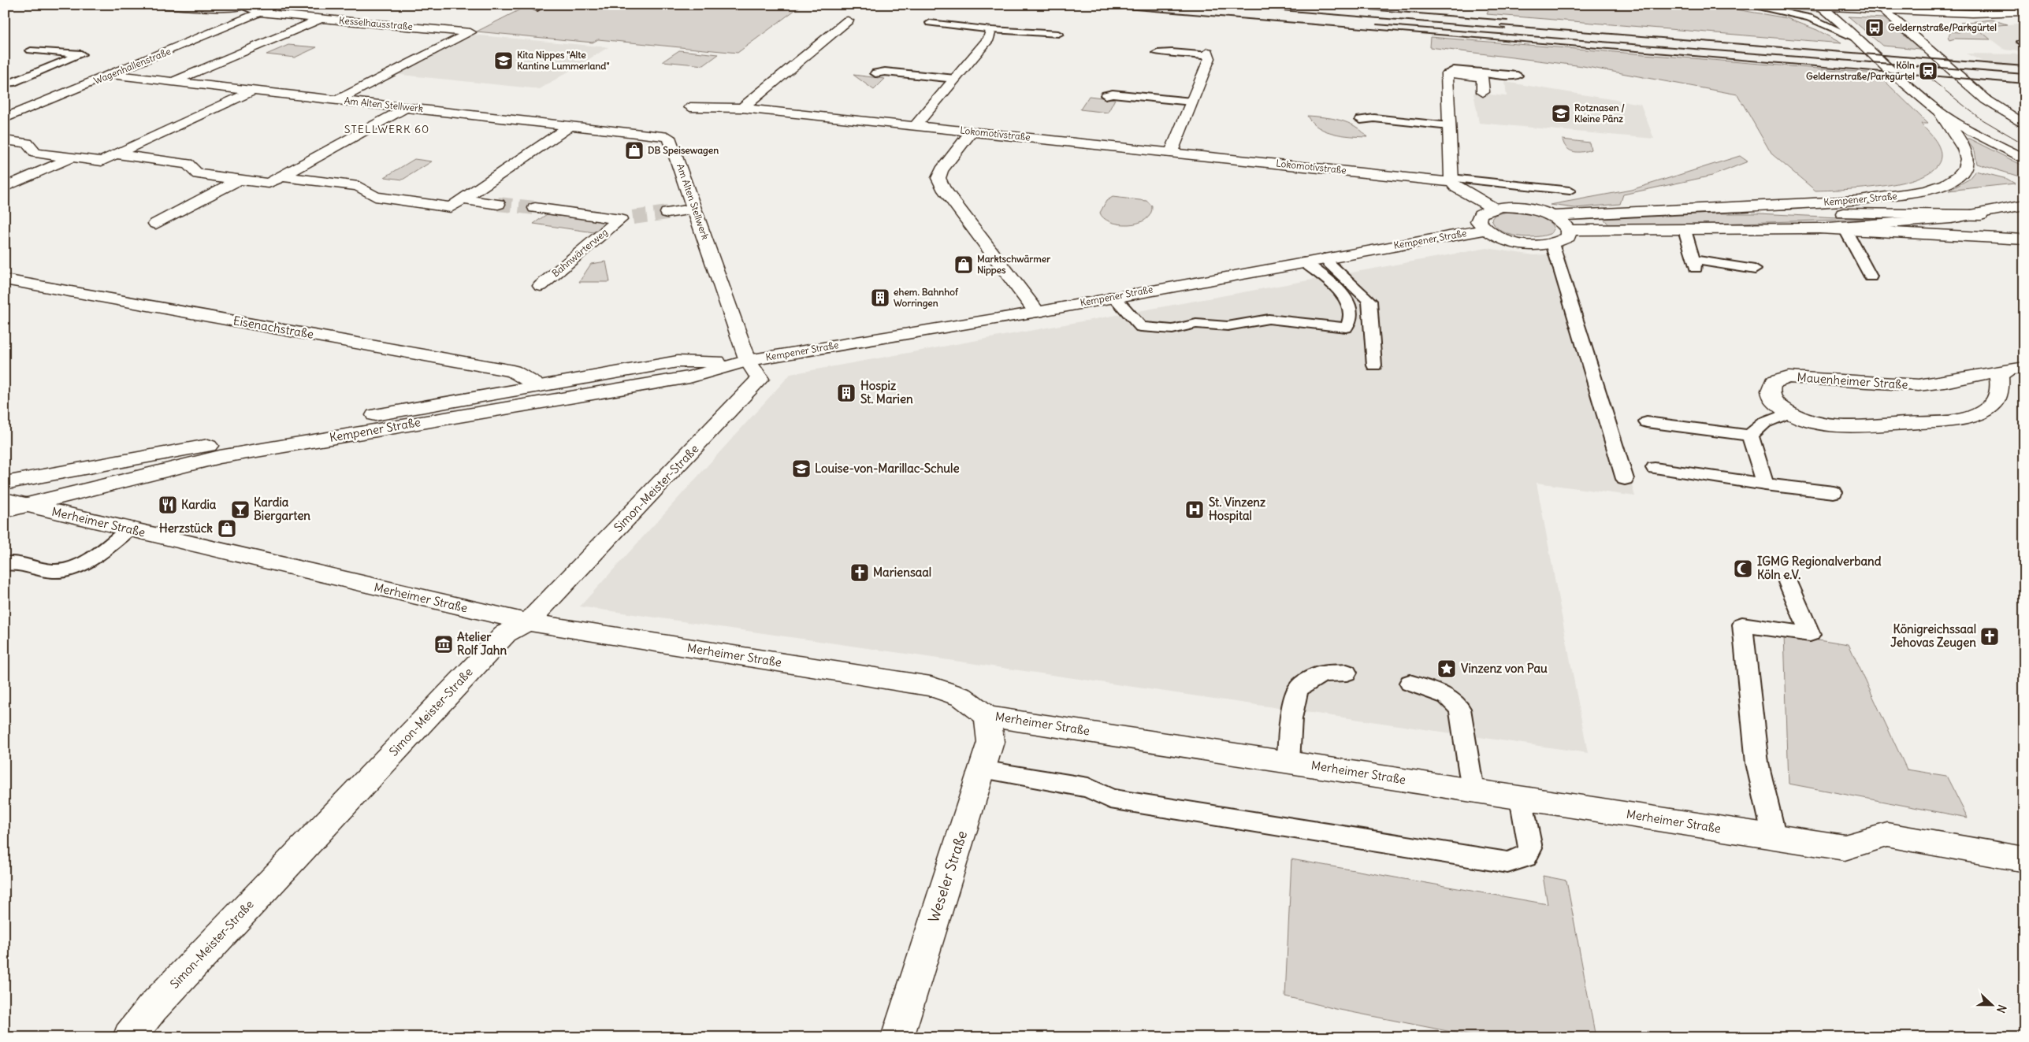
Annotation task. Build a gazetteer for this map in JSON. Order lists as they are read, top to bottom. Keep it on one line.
{"streets":{"street":["Kesselhausstraße","Wagenhallenstraße","Am Alten Stellwerk","Lokomotivstraße","Kempener Straße","Bahnwärterweg","Eisenachstraße","Mauenheimer Straße","Simon-Meister-Straße","Merheimer Straße","Weseler Straße"]},"crossings":[["Kesselhausstraße","Wagenhallenstraße"],["Kesselhausstraße","Am Alten Stellwerk"],["Wagenhallenstraße","Am Alten Stellwerk"],["Am Alten Stellwerk","Kempener Straße"],["Am Alten Stellwerk","Simon-Meister-Straße"],["Kempener Straße","Eisenachstraße"],["Kempener Straße","Simon-Meister-Straße"],["Kempener Straße","Merheimer Straße"],["Simon-Meister-Straße","Merheimer Straße"],["Merheimer Straße","Weseler Straße"]],"districts":["STELLWERK 60"],"places":{"bus stop":["Geldernstraße/Parkgürtel"],"school or university":["Kita Nippes \"Alte Kantine Lummerland\"","Rotznasen / Kleine Pänz","Louise-von-Marillac-Schule"],"station":["Köln Geldernstraße/Parkgürtel"],"shop":["DB Speisewagen","Marktschwärmer Nippes","Herzstück"],"building":["ehem. Bahnhof Worringen","Hospiz St. Marien"],"restaurant":["Kardia"],"bar":["Kardia Biergarten"],"hospital":["St. Vinzenz Hospital"],"mosque":["IGMG Regionalverband Köln e.V."],"church":["Mariensaal","Königreichssaal Jehovas Zeugen"],"museum":["Atelier Rolf Jahn"],"place":["Vinzenz von Pau"]},"north":"right"}
